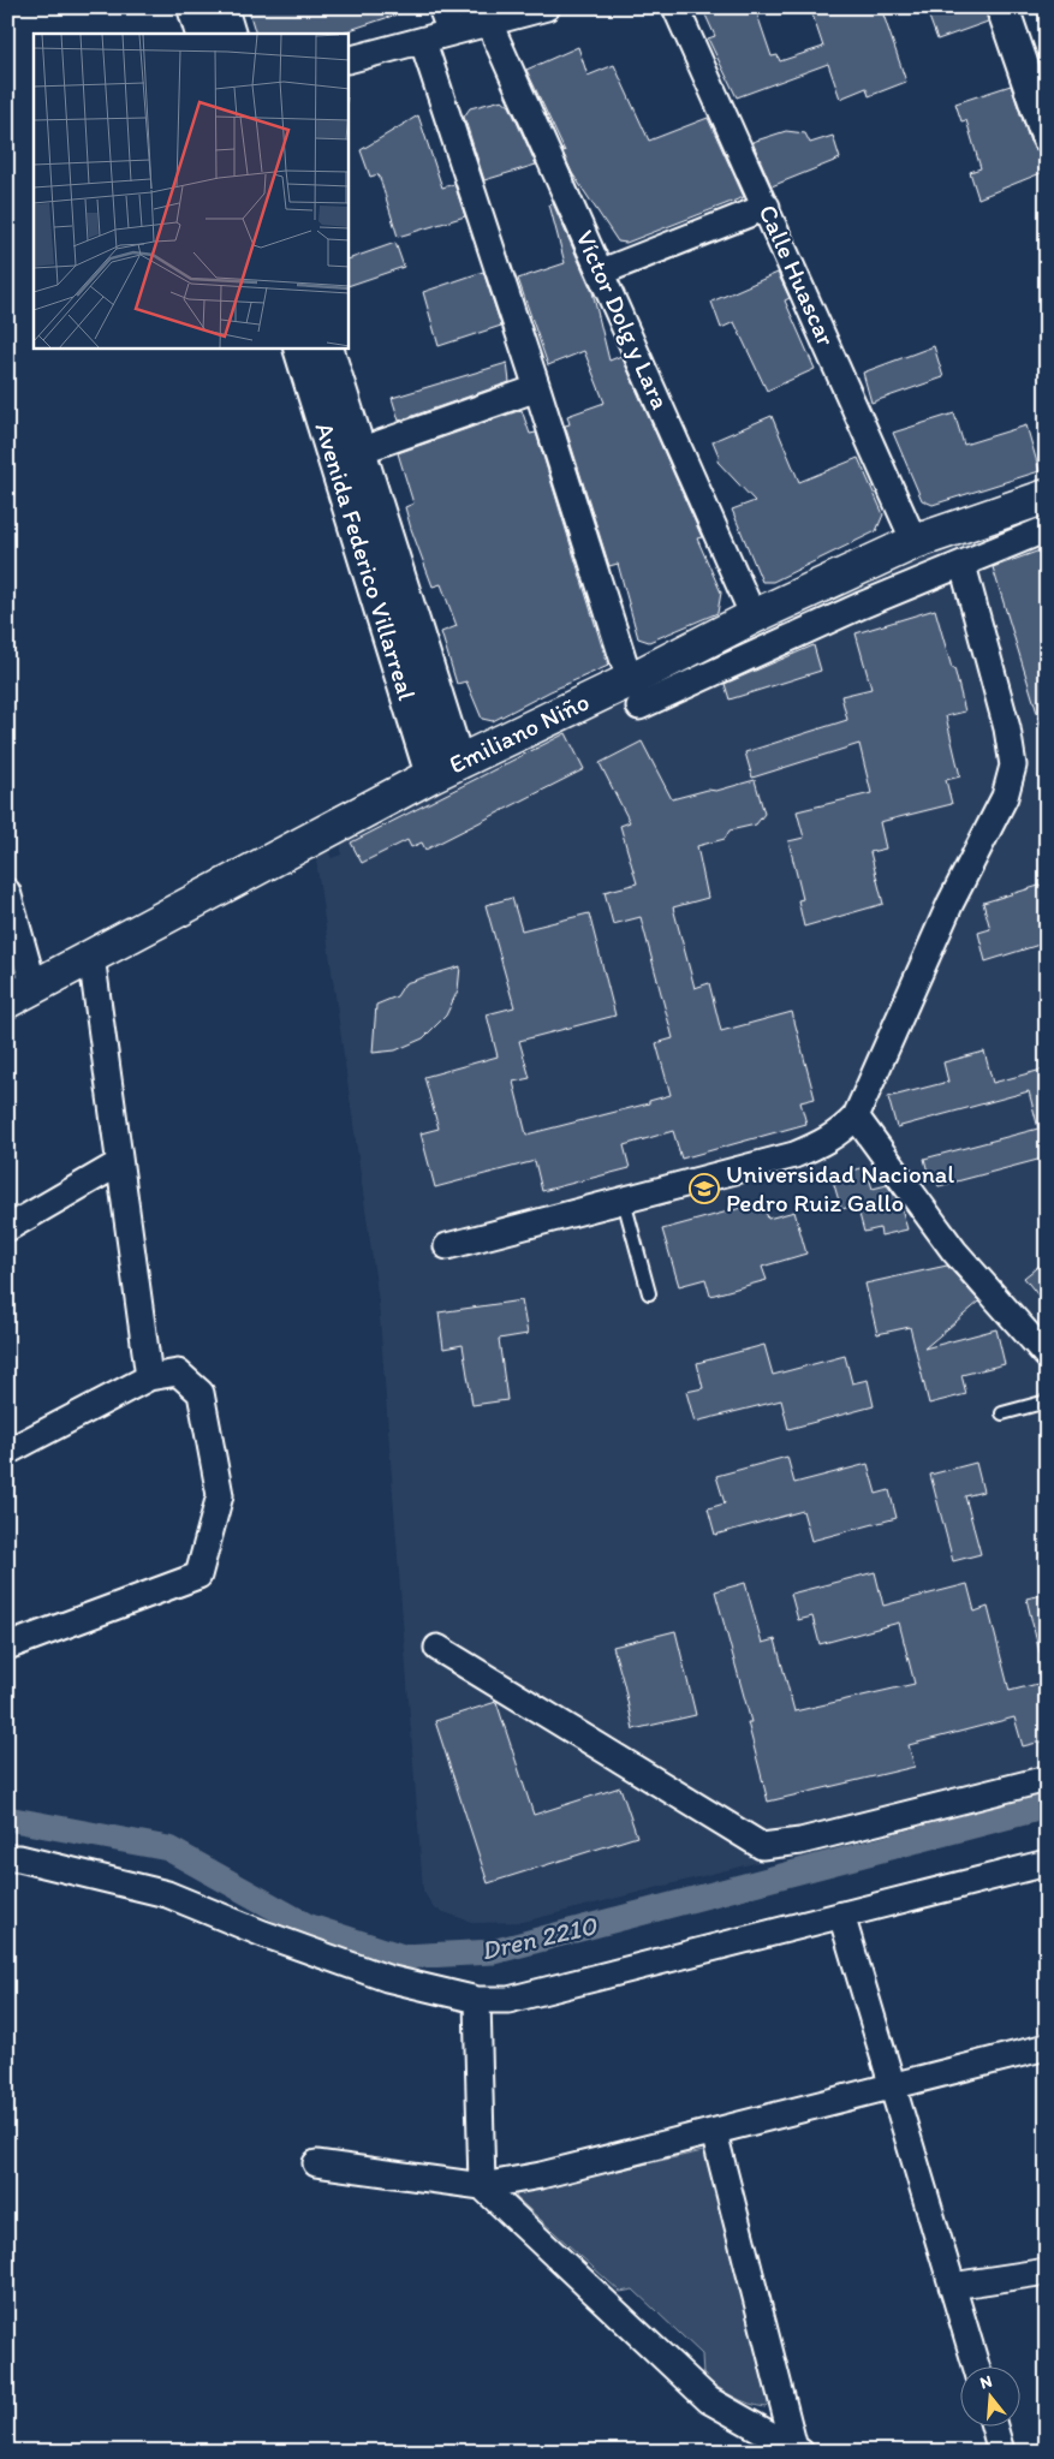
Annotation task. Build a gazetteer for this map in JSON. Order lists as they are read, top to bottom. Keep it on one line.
{"streets":{"main road":["Emiliano Niño"],"street":["Calle Huascar","Víctor Dolg y Lara","Avenida Federico Villarreal"]},"crossings":[["Calle Huascar","Emiliano Niño"],["Víctor Dolg y Lara","Emiliano Niño"],["Avenida Federico Villarreal","Emiliano Niño"]],"water":["Dren 2210"],"places":{"school or university":["Universidad Nacional Pedro Ruiz Gallo"]},"north":"top"}
